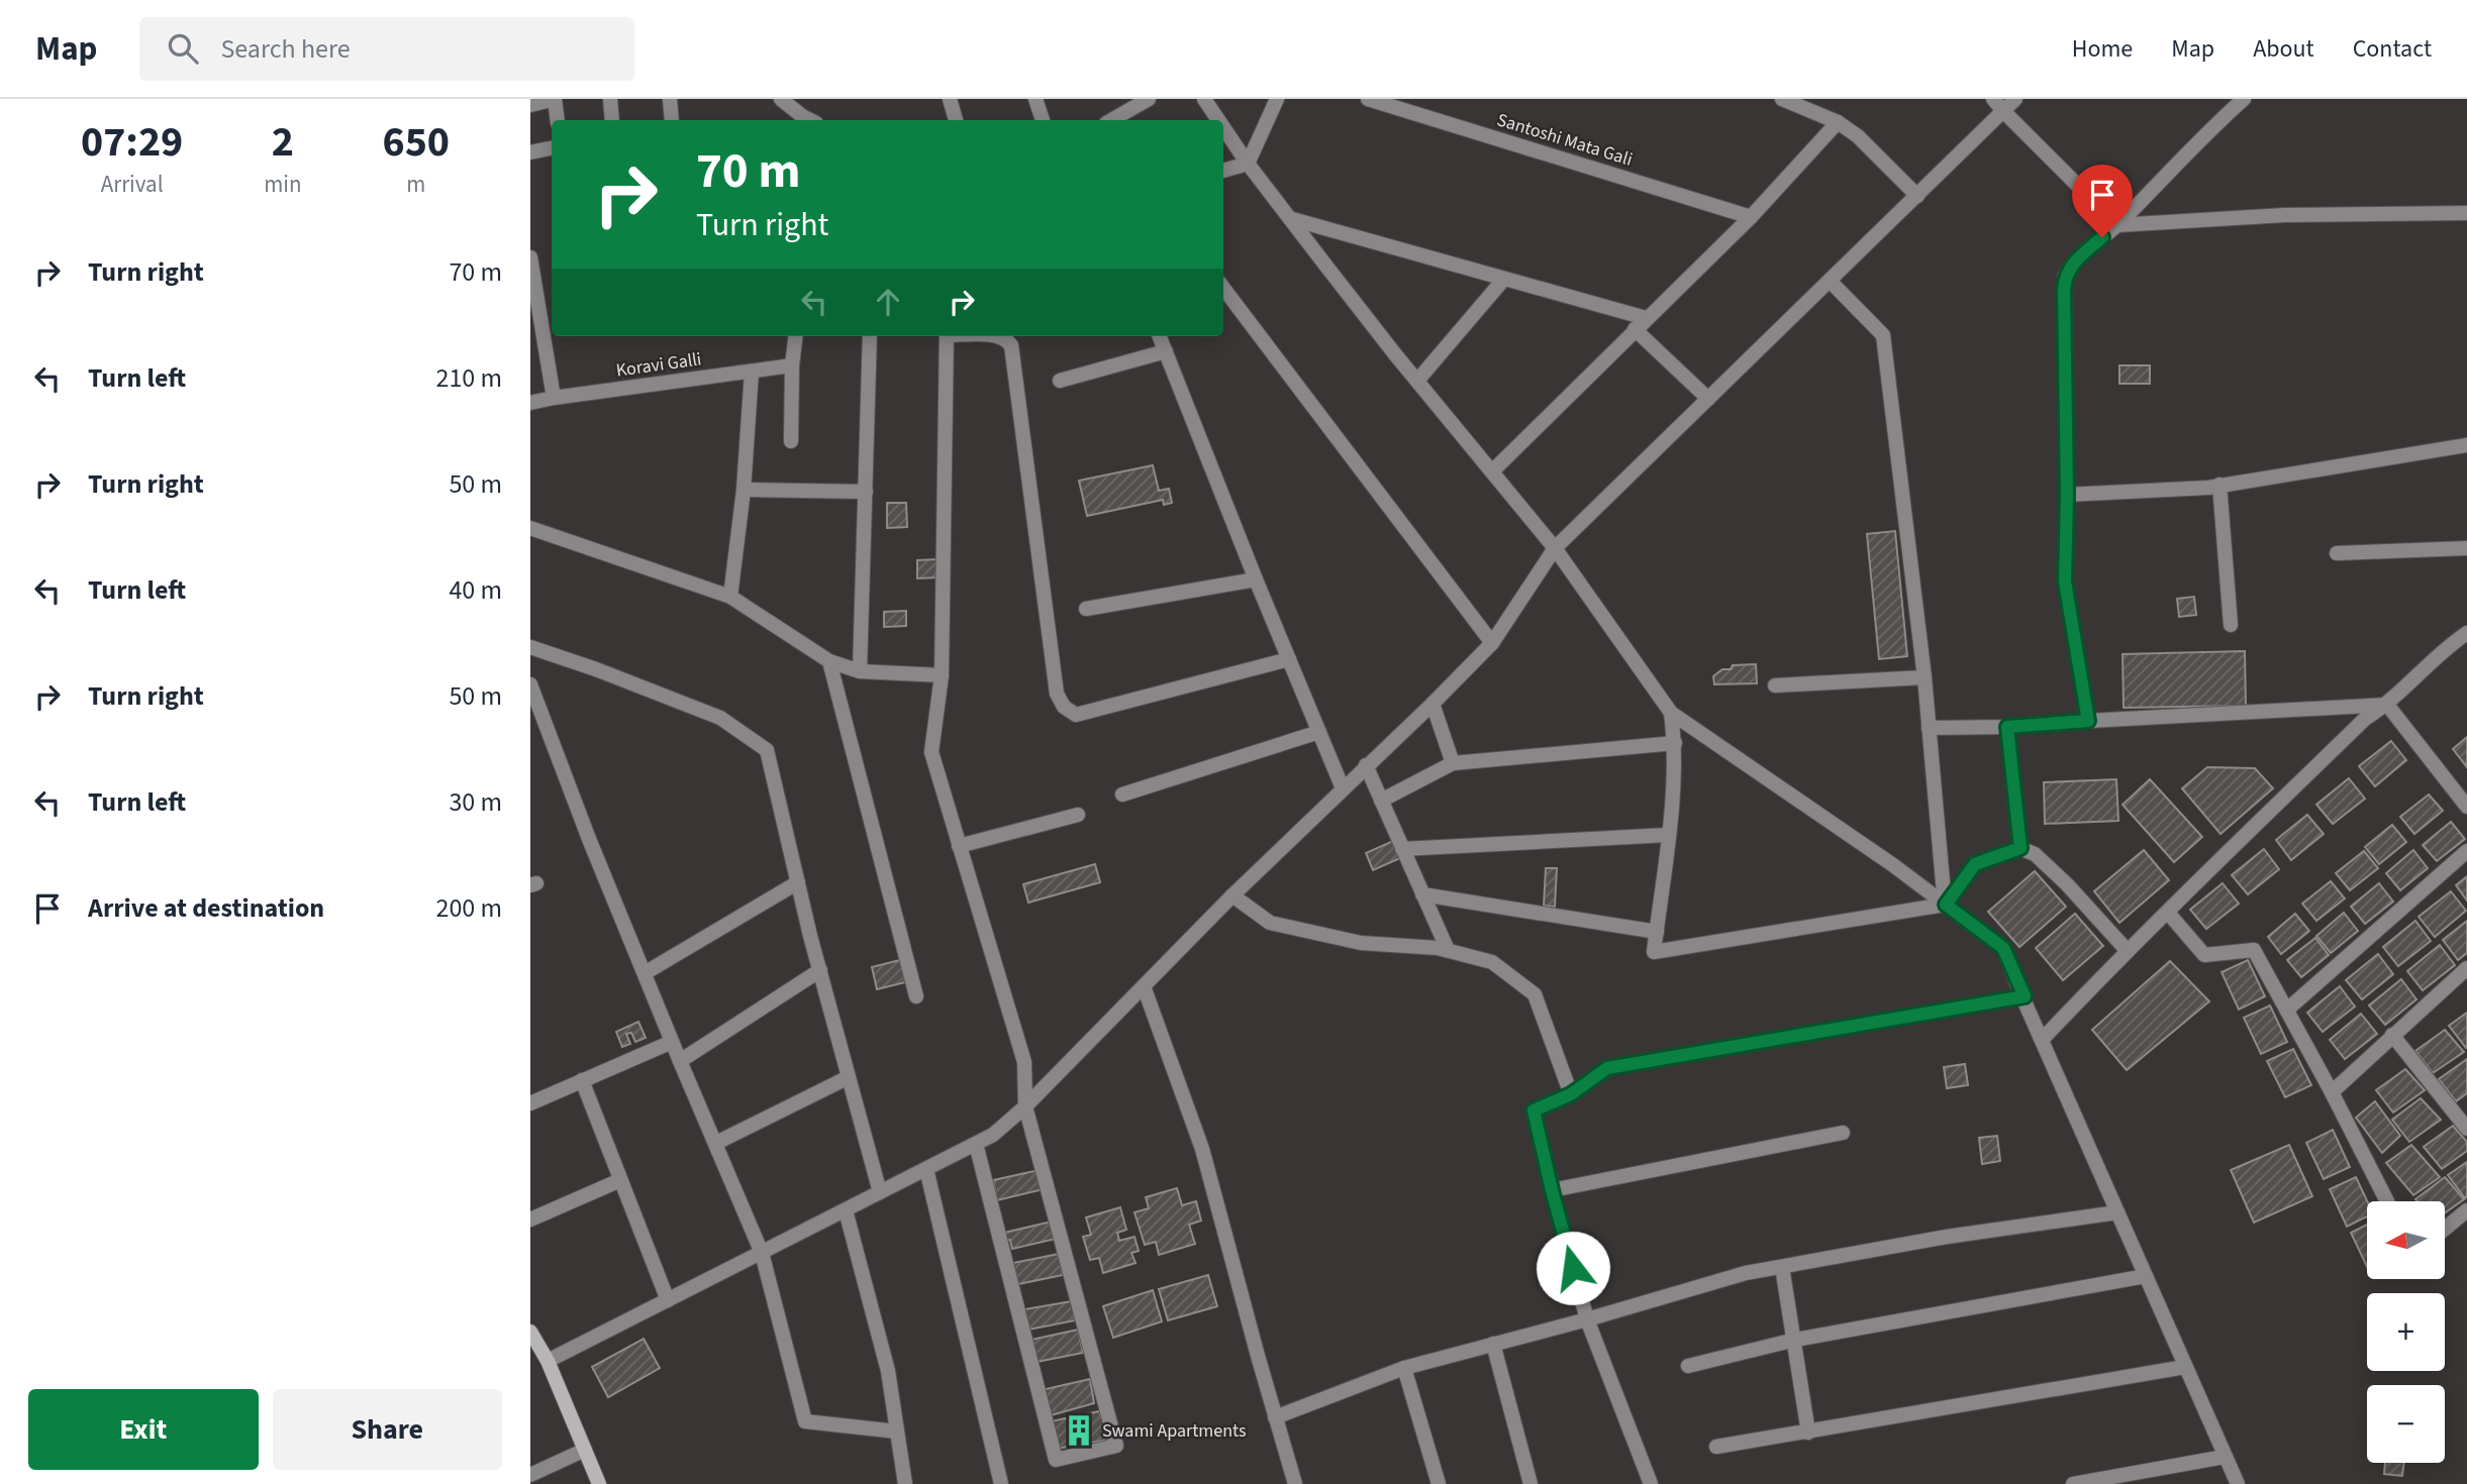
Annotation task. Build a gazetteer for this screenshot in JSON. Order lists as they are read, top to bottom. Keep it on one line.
{"streets":{"street":["Santoshi Mata Gali","Koravi Galli"]},"places":{"building":["Swami Apartments"]},"north":"left","page":{"header":"Map","search":"Search here","nav":["Home","Map","About","Contact"],"eta":["07:29","Arrival","2","min","650","m"],"turn":["70 m","Turn right"],"list":[{"name":"Turn right","value":"70 m"},{"name":"Turn left","value":"210 m"},{"name":"Turn right","value":"50 m"},{"name":"Turn left","value":"40 m"},{"name":"Turn right","value":"50 m"},{"name":"Turn left","value":"30 m"},{"name":"Arrive at destination","value":"200 m"}],"map_buttons":["+","−"],"buttons":["Exit","Share"]}}
